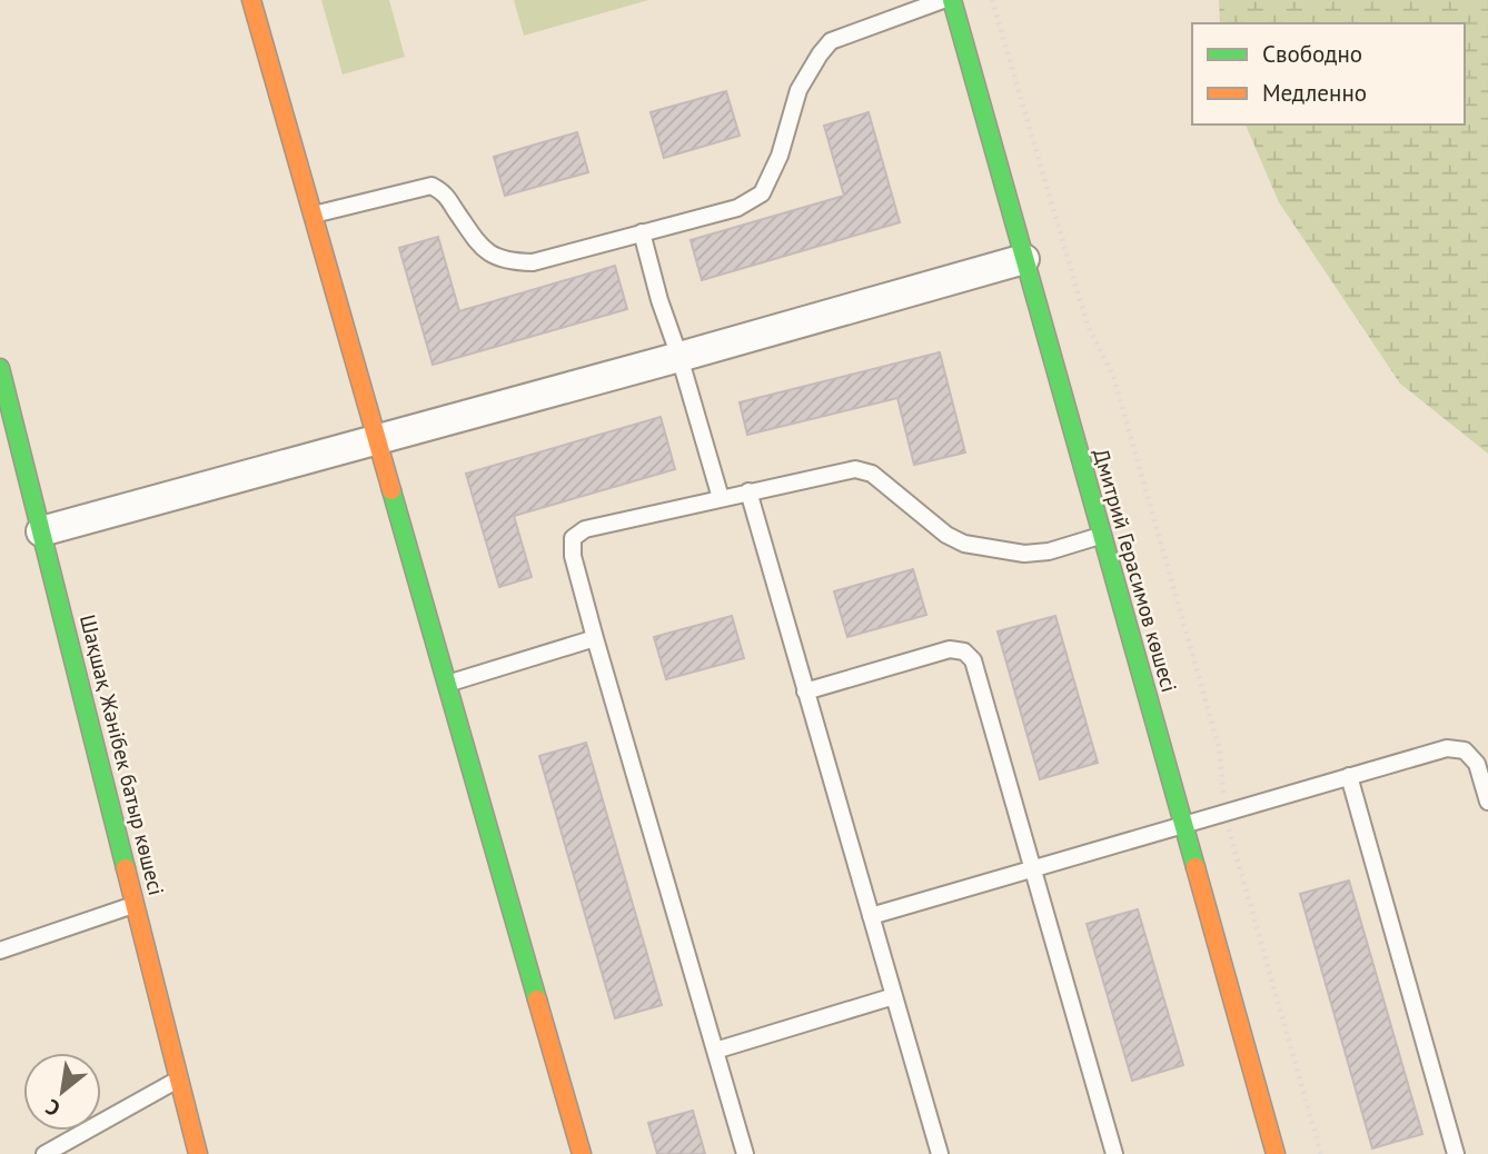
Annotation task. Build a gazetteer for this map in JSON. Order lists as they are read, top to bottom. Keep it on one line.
{"streets":{"street":["Дмитрий Герасимов көшесі","Шақшақ Жәнібек батыр көшесі"]},"legend":["Свободно","Медленно"],"north":"bottom left"}
